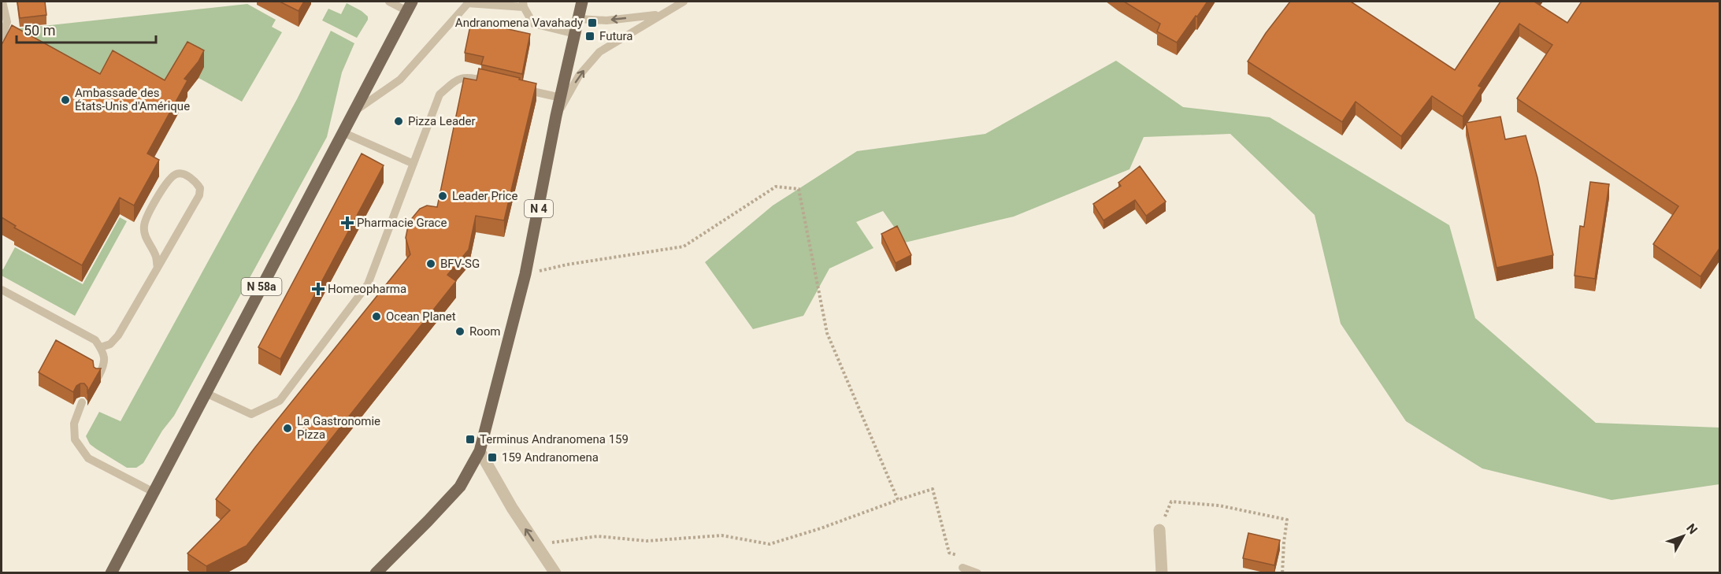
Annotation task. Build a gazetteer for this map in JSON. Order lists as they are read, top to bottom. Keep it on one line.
{"streets":{"main road":["N 4","N 58a"]},"places":{"transit":["Andranomena Vavahady","Futura","Terminus Andranomena 159","159 Andranomena"],"other":["Ambassade des États-Unis d'Amérique","Pizza Leader","Leader Price","BFV-SG","Ocean Planet","Room","La Gastronomie Pizza"],"health":["Pharmacie Grace","Homeopharma"]},"scale_bar":"50 m","north":"top right"}
